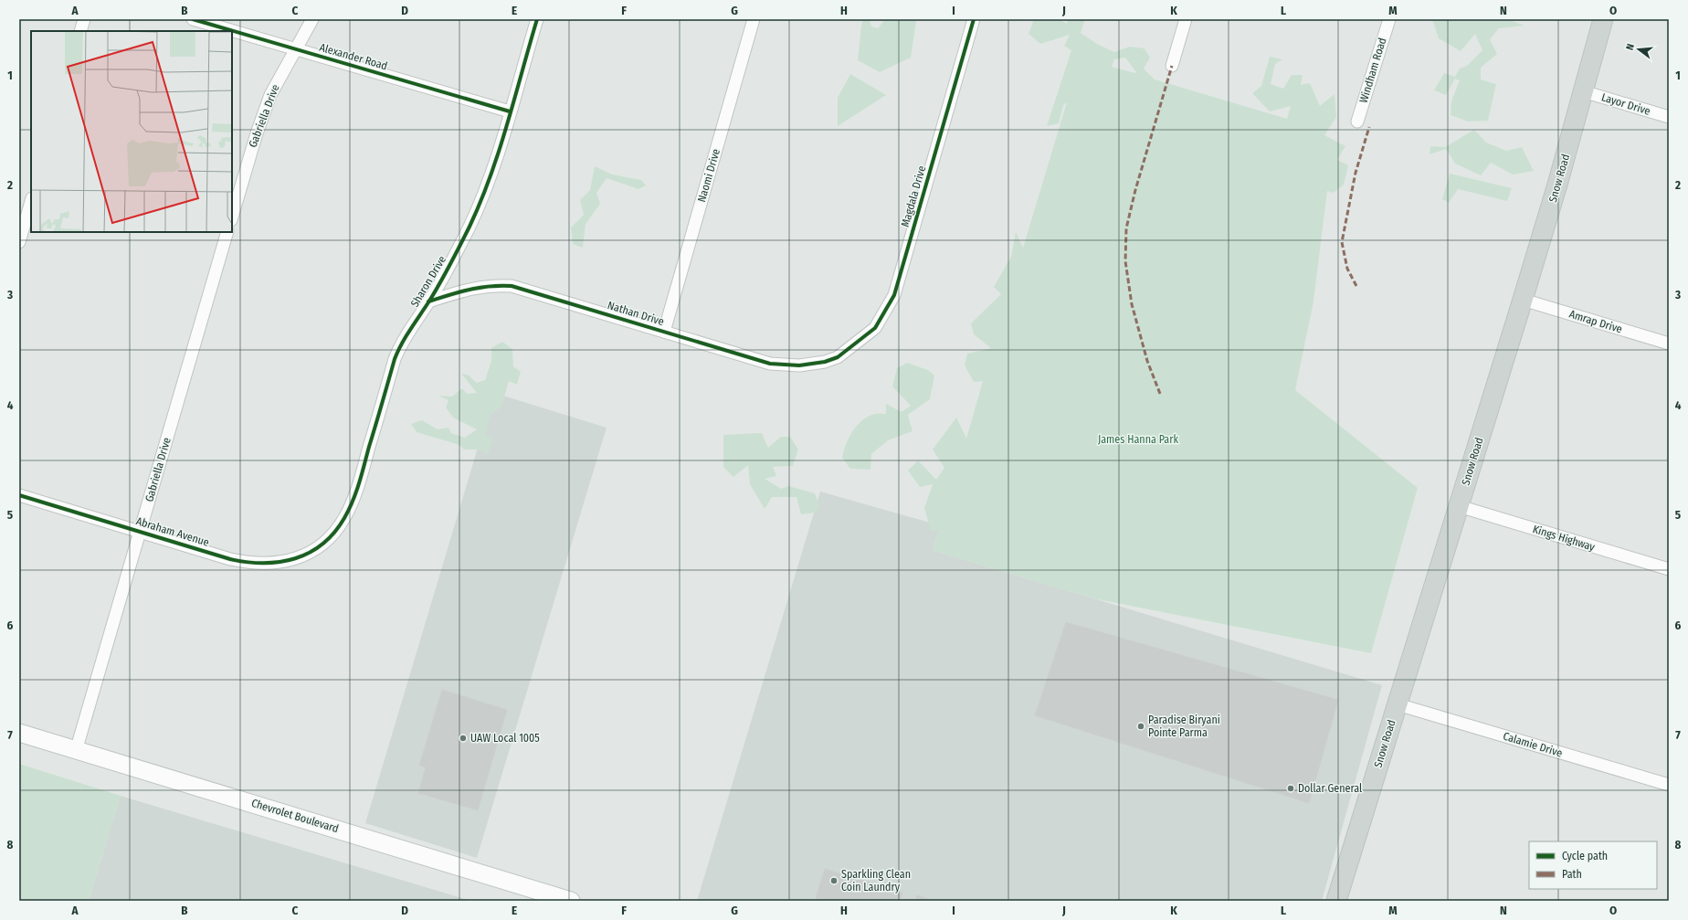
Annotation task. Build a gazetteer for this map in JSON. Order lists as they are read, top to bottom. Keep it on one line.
{"streets":{"main road":["Snow Road","Chevrolet Boulevard"],"street":["Alexander Road","Windham Road","Layor Drive","Gabriella Drive","Naomi Drive","Magdala Drive","Sharon Drive","Nathan Drive","Amrap Drive","Abraham Avenue","Kings Highway","Calamie Drive"]},"crossings":[["Alexander Road","Gabriella Drive"],["Alexander Road","Sharon Drive"],["Layor Drive","Snow Road"],["Gabriella Drive","Abraham Avenue"],["Gabriella Drive","Chevrolet Boulevard"],["Naomi Drive","Nathan Drive"],["Snow Road","Amrap Drive"],["Snow Road","Kings Highway"],["Snow Road","Calamie Drive"],["Magdala Drive","Nathan Drive"],["Sharon Drive","Nathan Drive"],["Sharon Drive","Abraham Avenue"]],"parks":["James Hanna Park"],"places":["Paradise Biryani Pointe Parma","UAW Local 1005","Dollar General","Sparkling Clean Coin Laundry"],"legend":["Cycle path","Path"],"north":"left","grid":{"columns":["A","B","C","D","E","F","G","H","I","J","K","L","M","N","O"],"rows":["1","2","3","4","5","6","7","8"]}}
